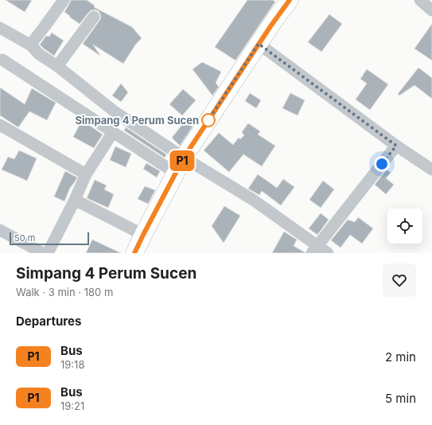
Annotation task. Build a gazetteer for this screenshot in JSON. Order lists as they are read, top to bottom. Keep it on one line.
{"places":["Simpang 4 Perum Sucen"],"lines":["bus line P1"],"scale_bar":"50 m","page":{"on_map":"P1","scale":"50 m","heading":[["Simpang 4 Perum Sucen","Walk · 3 min · 180 m"],"Departures"],"list":[{"mark":"P1","name":"Bus","note":"19:18","value":"2 min"},{"mark":"P1","name":"Bus","note":"19:21","value":"5 min"}]}}
